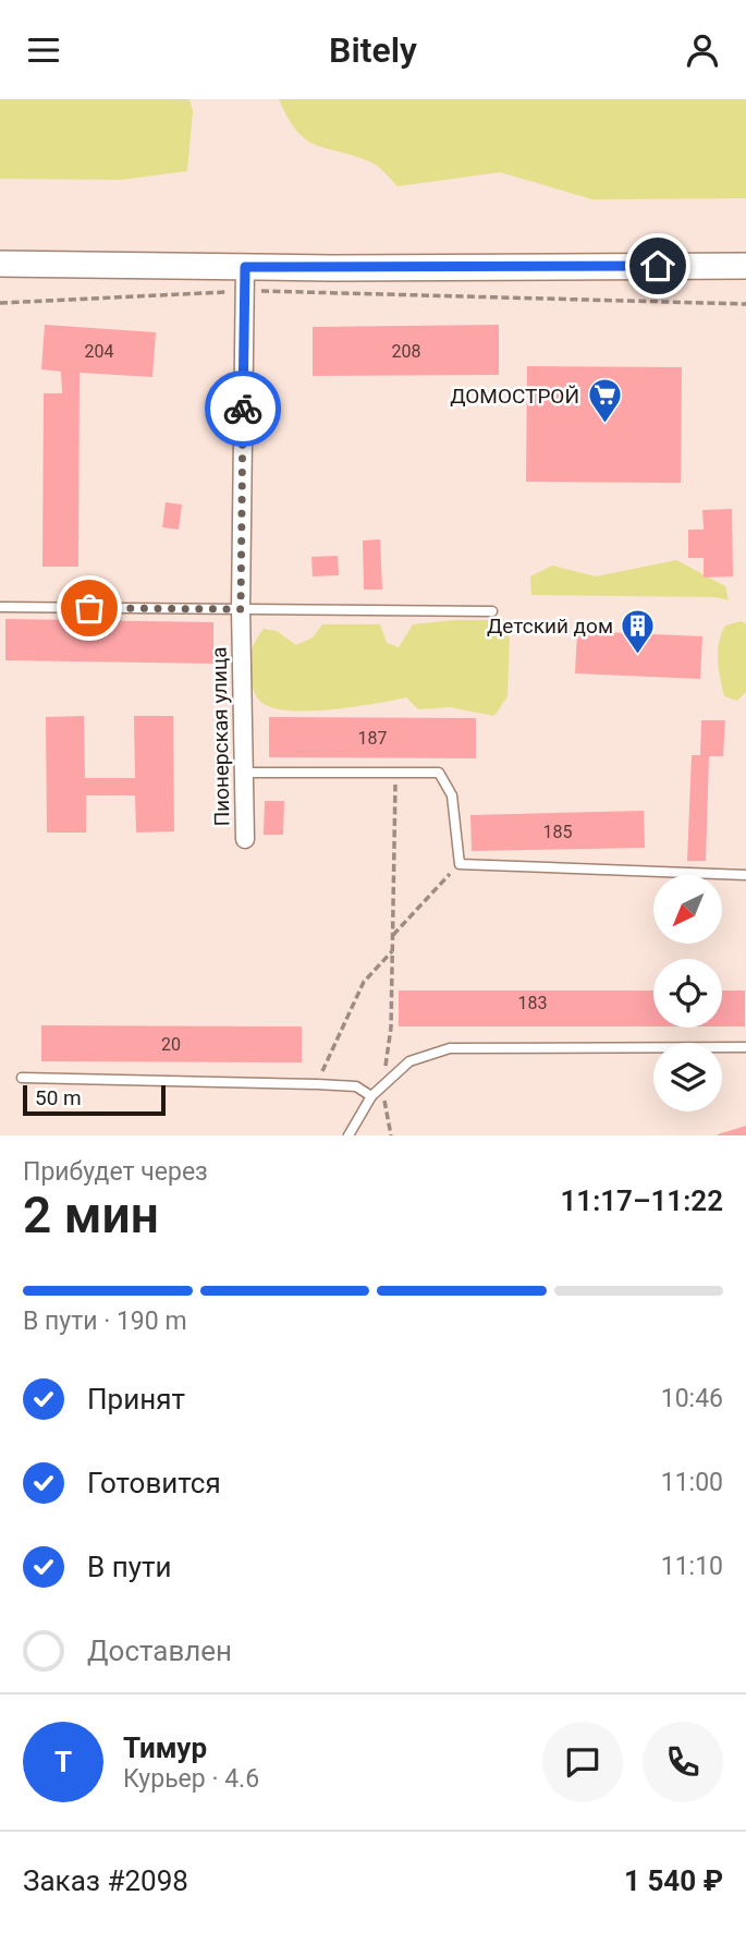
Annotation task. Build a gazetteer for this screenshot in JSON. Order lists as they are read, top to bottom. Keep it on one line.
{"streets":{"street":["Пионерская улица"]},"places":{"supermarket":["ДОМОСТРОЙ"],"building":["Детский дом"]},"house_numbers":["204","208","187","185","183","20"],"scale_bar":"50 m","north":"bottom left","page":{"header":"Bitely","scale":"50 m","heading":["2 мин","Прибудет через","11:17–11:22"],"panel":["Тимур","Курьер · 4.6","Заказ #2098","1 540 ₽"],"bar":"В пути · 190 m","list":[["Принят","10:46"],["Готовится","11:00"],["В пути","11:10"],"Доставлен"],"round":"Т"}}
